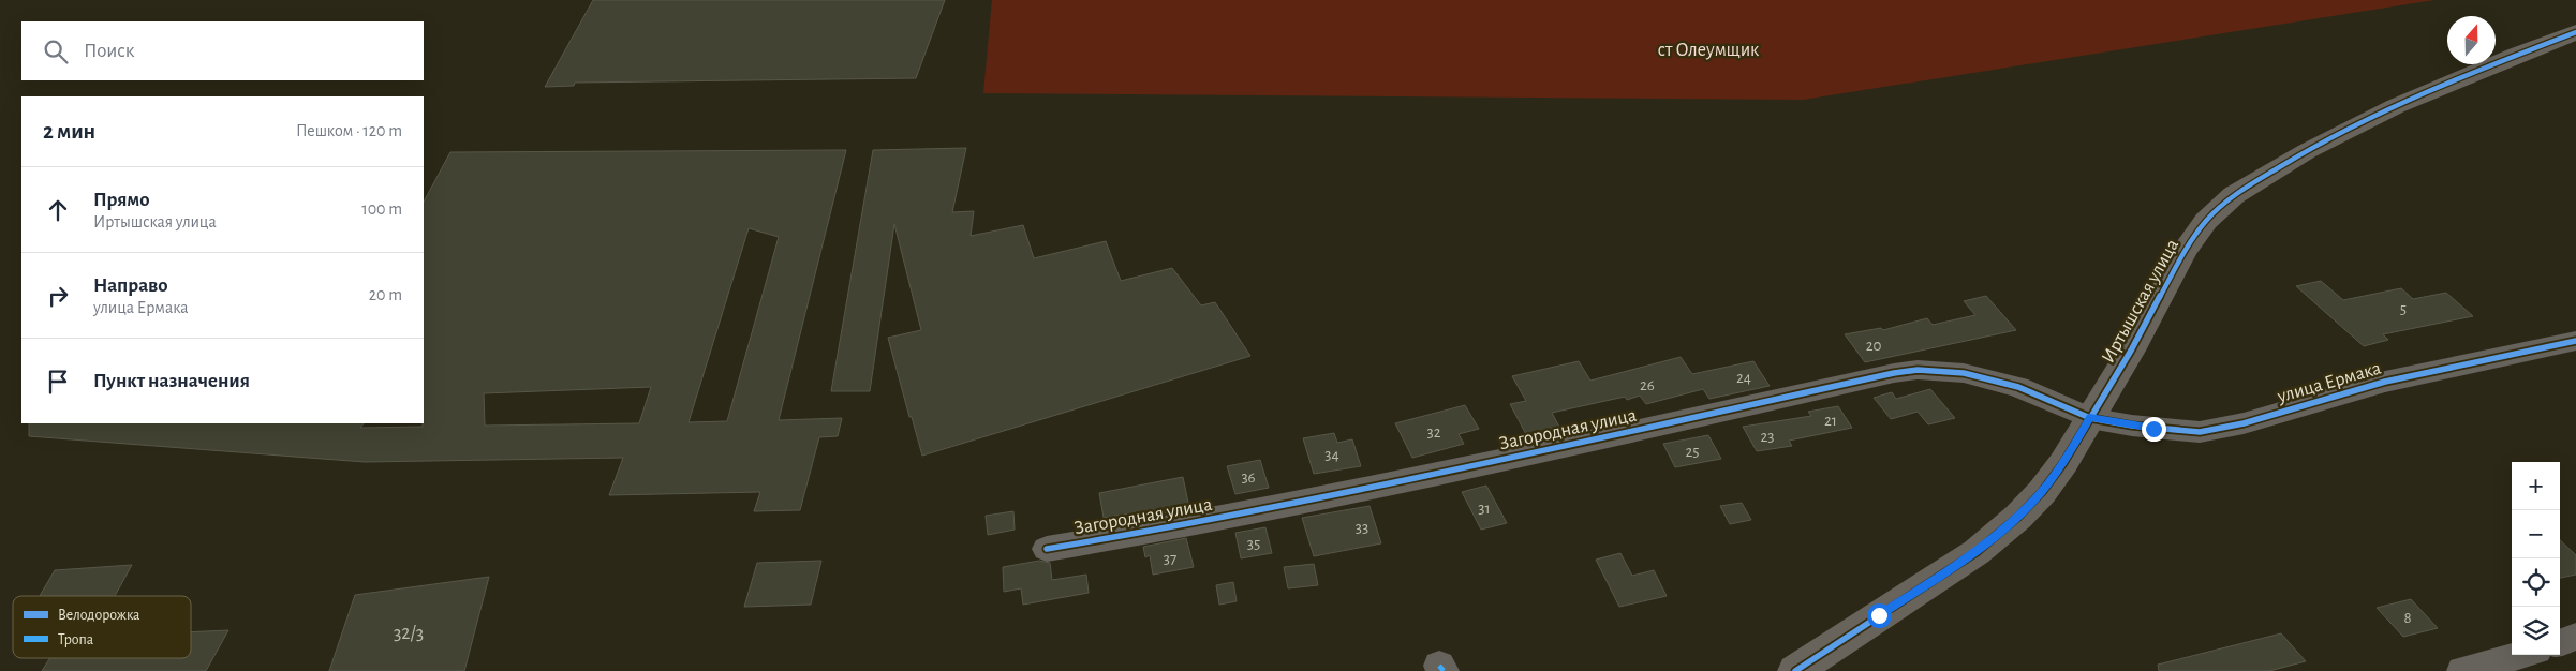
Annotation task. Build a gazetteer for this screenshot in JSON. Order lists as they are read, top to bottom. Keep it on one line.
{"streets":{"main road":["Иртышская улица"],"street":["улица Ермака","Загородная улица"]},"crossings":[["Иртышская улица","улица Ермака"],["Иртышская улица","Загородная улица"],["улица Ермака","Загородная улица"]],"parks":["ст Олеумщик"],"house_numbers":["5","20","24","26","21","32","23","25","34","36","31","33","35","37","8","32/3"],"legend":["Велодорожка","Тропа"],"north":"top","page":{"search":"Поиск","heading":["2 мин","Пешком · 120 m"],"list":[["Прямо","Иртышская улица","100 m"],["Направо","улица Ермака","20 m"],"Пункт назначения"],"map_buttons":["+","−"]}}
